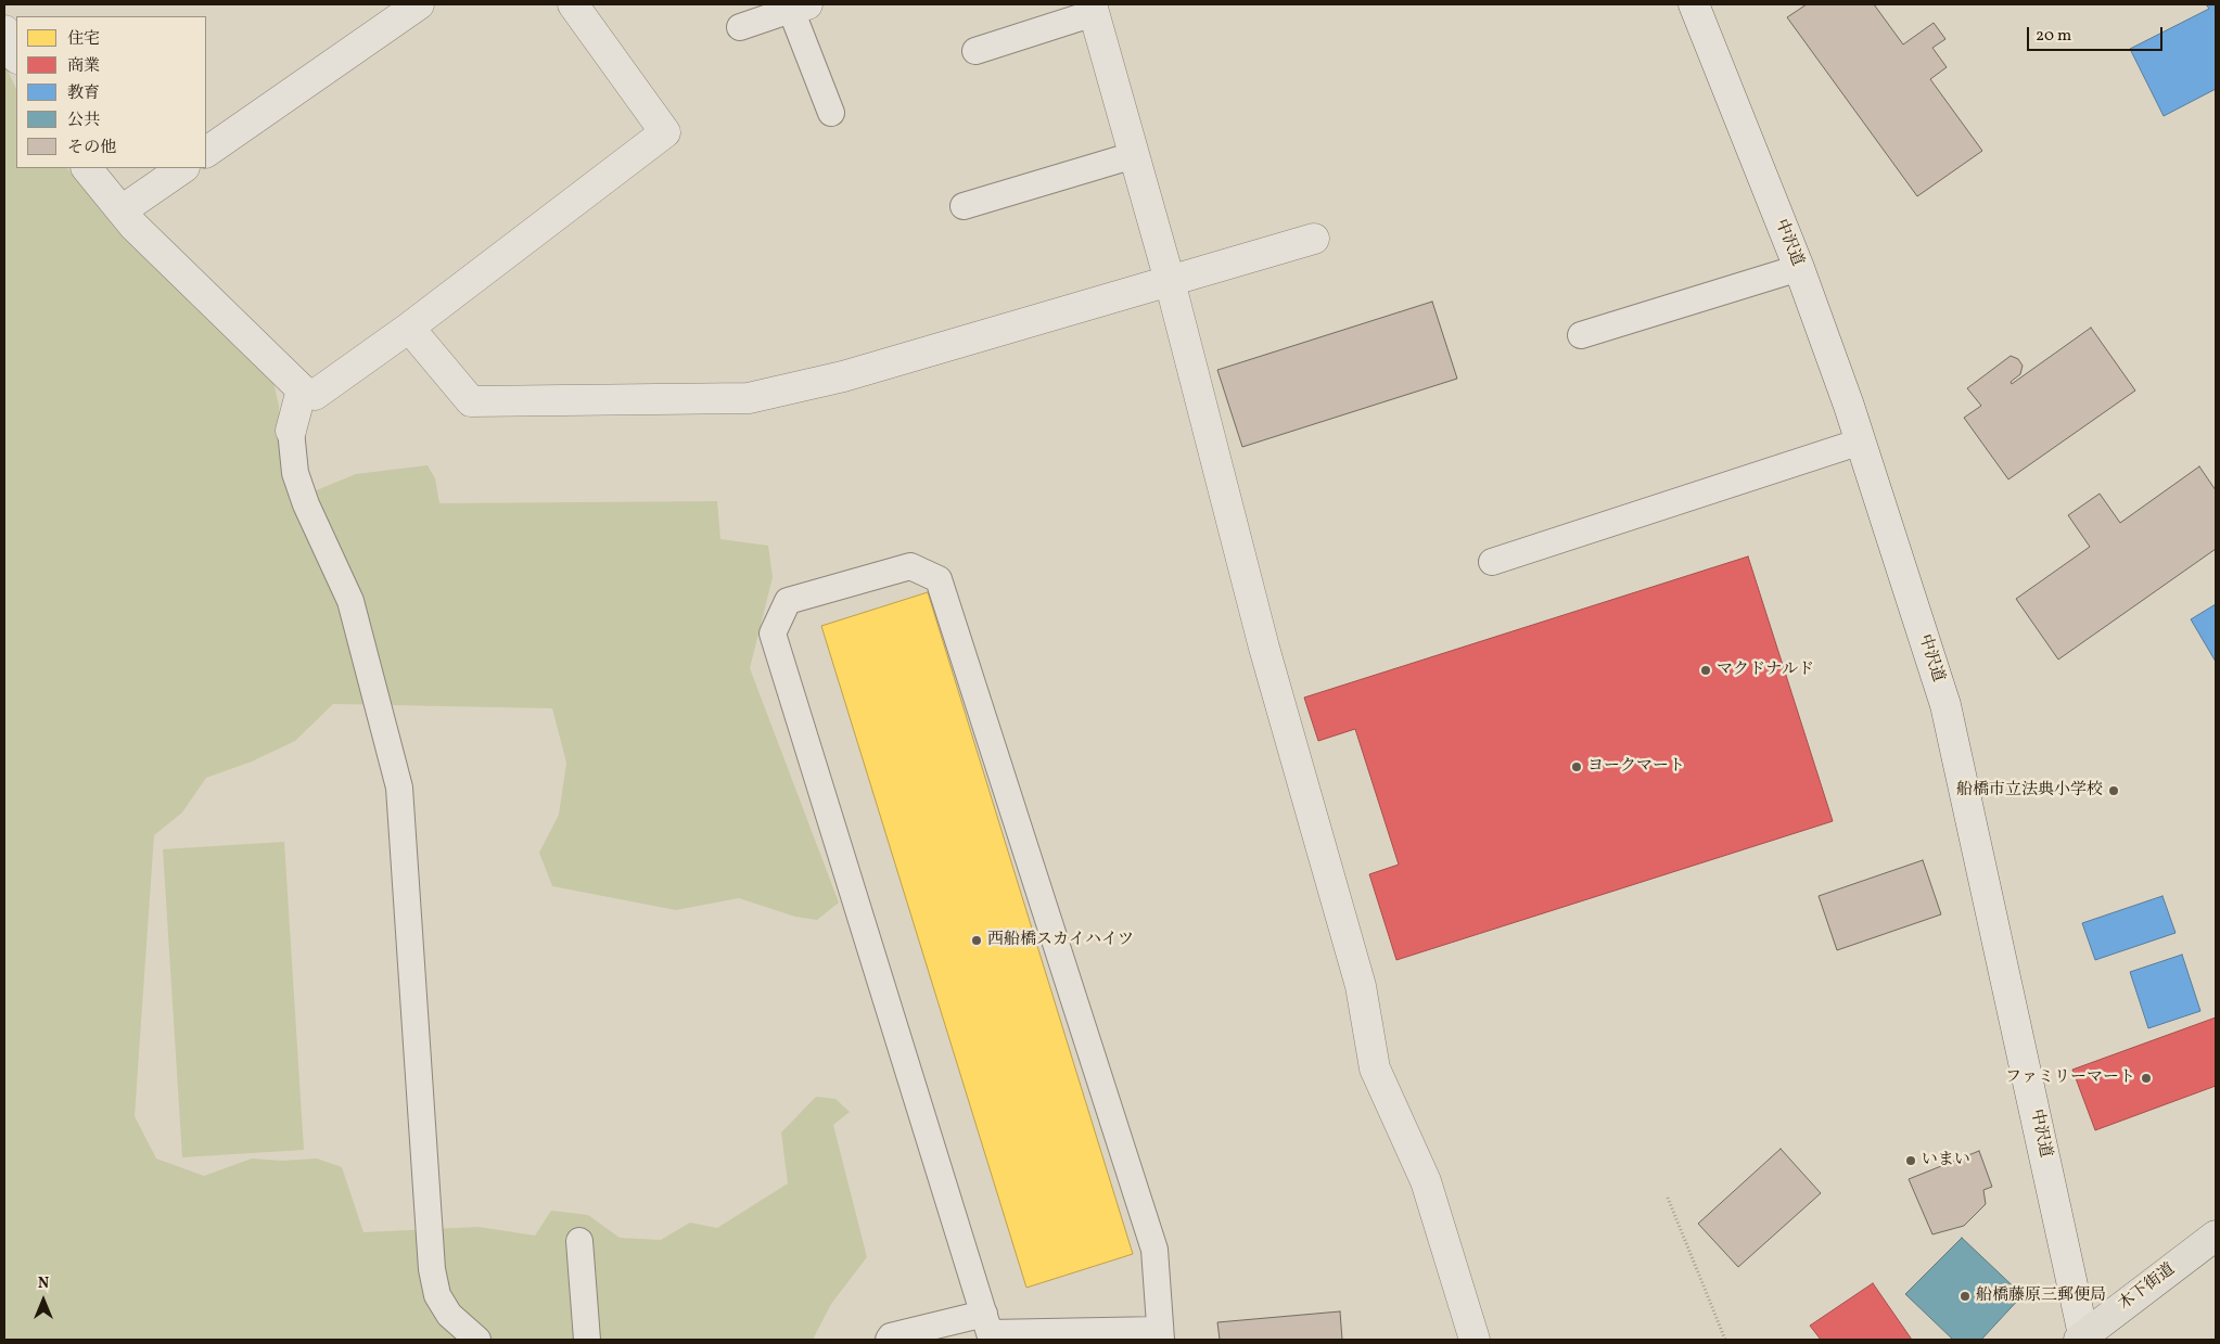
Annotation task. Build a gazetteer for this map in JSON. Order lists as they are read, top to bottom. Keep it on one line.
{"streets":{"main road":["木下街道"],"street":["中沢道"]},"crossings":[["中沢道","木下街道"]],"places":["マクドナルド","ヨークマート","船橋市立法典小学校","西船橋スカイハイツ","ファミリーマート","いまい","船橋藤原三郵便局"],"legend":["住宅","商業","教育","公共","その他"],"scale_bar":"20 m","north":"top"}
